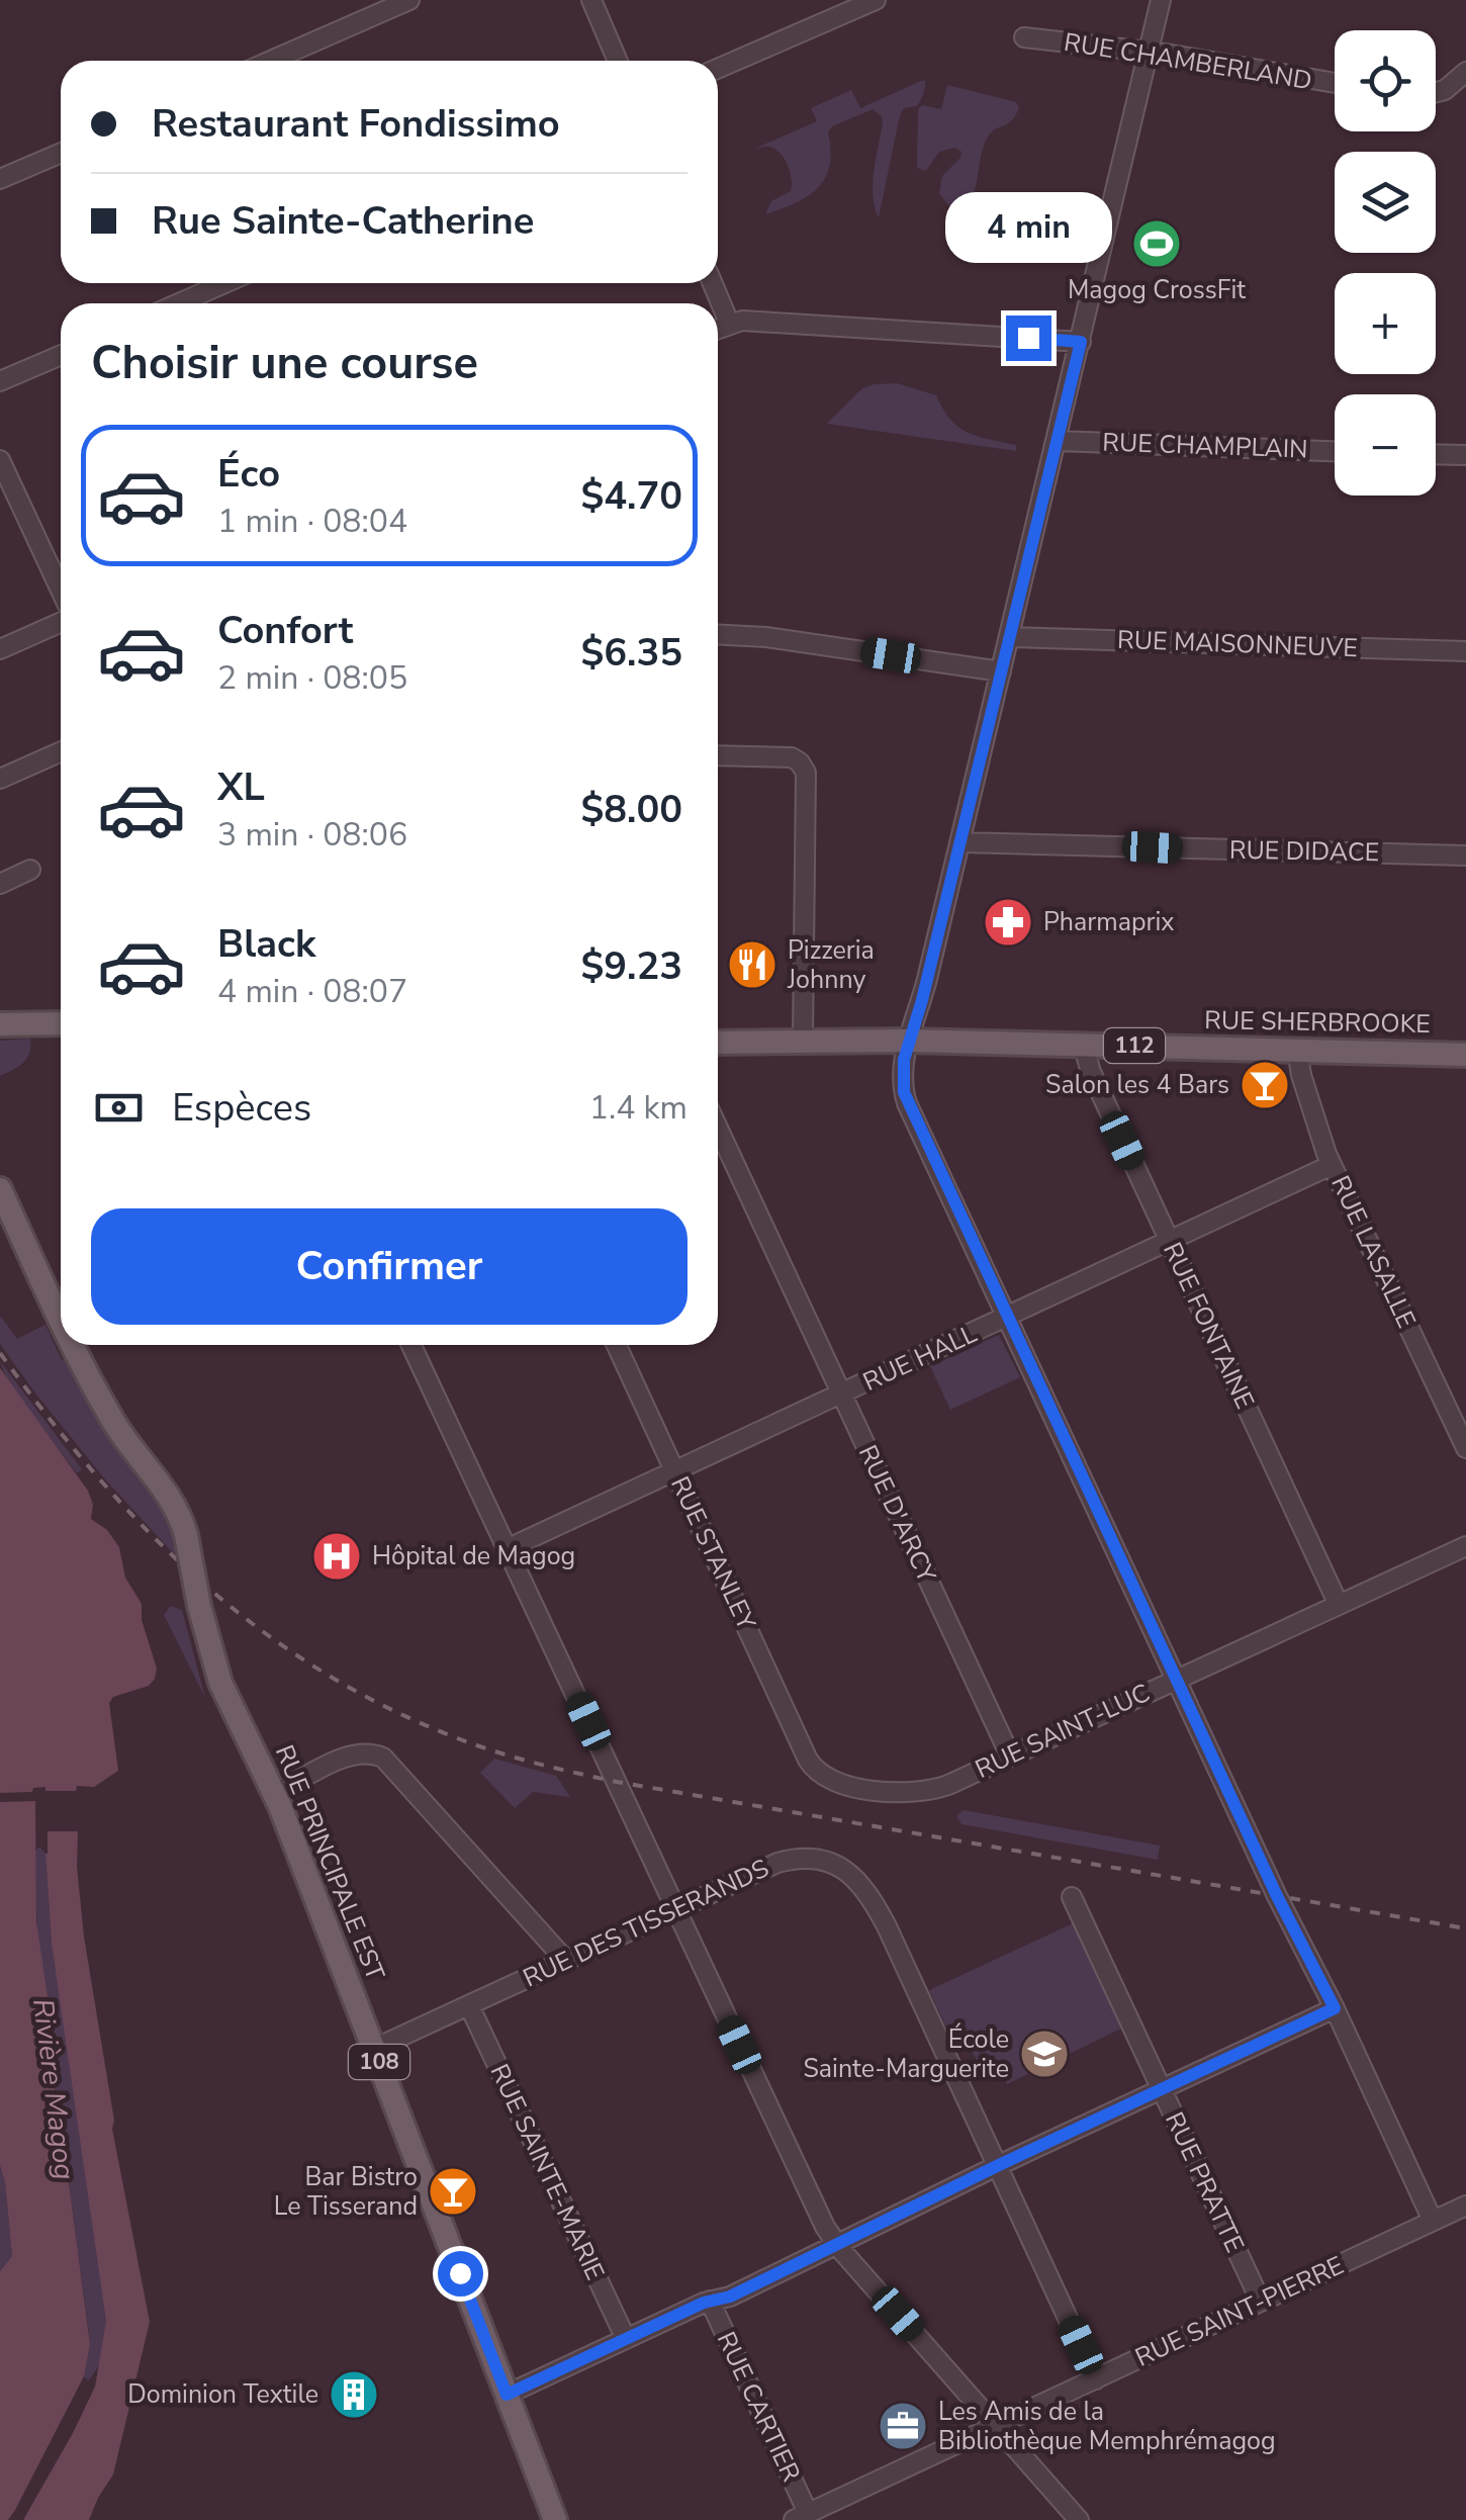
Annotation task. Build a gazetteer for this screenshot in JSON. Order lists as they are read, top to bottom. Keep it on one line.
{"streets":{"main road":["RUE SHERBROOKE","112","RUE PRINCIPALE EST","108"],"street":["RUE CHAMBERLAND","RUE CHAMPLAIN","RUE MAISONNEUVE","RUE DIDACE","RUE LASALLE","RUE FONTAINE","RUE HALL","RUE D'ARCY","RUE STANLEY","RUE SAINT-LUC","RUE DES TISSERANDS","RUE SAINTE-MARIE","RUE PRATTE","RUE SAINT-PIERRE","RUE CARTIER"]},"crossings":[["RUE SHERBROOKE","RUE LASALLE"],["RUE SHERBROOKE","RUE FONTAINE"],["RUE LASALLE","RUE HALL"],["RUE FONTAINE","RUE HALL"],["RUE FONTAINE","RUE SAINT-LUC"],["RUE HALL","RUE D'ARCY"],["RUE HALL","RUE STANLEY"],["RUE D'ARCY","RUE SAINT-LUC"],["RUE STANLEY","RUE SAINT-LUC"],["RUE PRINCIPALE EST","RUE DES TISSERANDS"],["RUE DES TISSERANDS","RUE SAINTE-MARIE"],["RUE DES TISSERANDS","RUE SAINT-PIERRE"],["RUE PRATTE","RUE SAINT-PIERRE"],["RUE SAINT-PIERRE","RUE CARTIER"]],"water":["Rivière Magog"],"places":{"sports":["Magog CrossFit"],"pharmacy":["Pharmaprix"],"restaurant":["Pizzeria Johnny"],"bar":["Salon les 4 Bars","Bar Bistro Le Tisserand"],"hospital":["Hôpital de Magog"],"school or university":["École Sainte-Marguerite"],"building":["Dominion Textile"],"office":["Les Amis de la Bibliothèque Memphrémagog"]},"page":{"map_buttons":["+","−"],"banner":["Restaurant Fondissimo","Rue Sainte-Catherine"],"bubble":"4 min","heading":"Choisir une course","list":[{"name":"Éco","note":"1 min · 08:04","value":"$4.70"},{"name":"Confort","note":"2 min · 08:05","value":"$6.35"},{"name":"XL","note":"3 min · 08:06","value":"$8.00"},{"name":"Black","note":"4 min · 08:07","value":"$9.23"}],"pay":["Espèces","1.4 km"],"buttons":"Confirmer"}}
